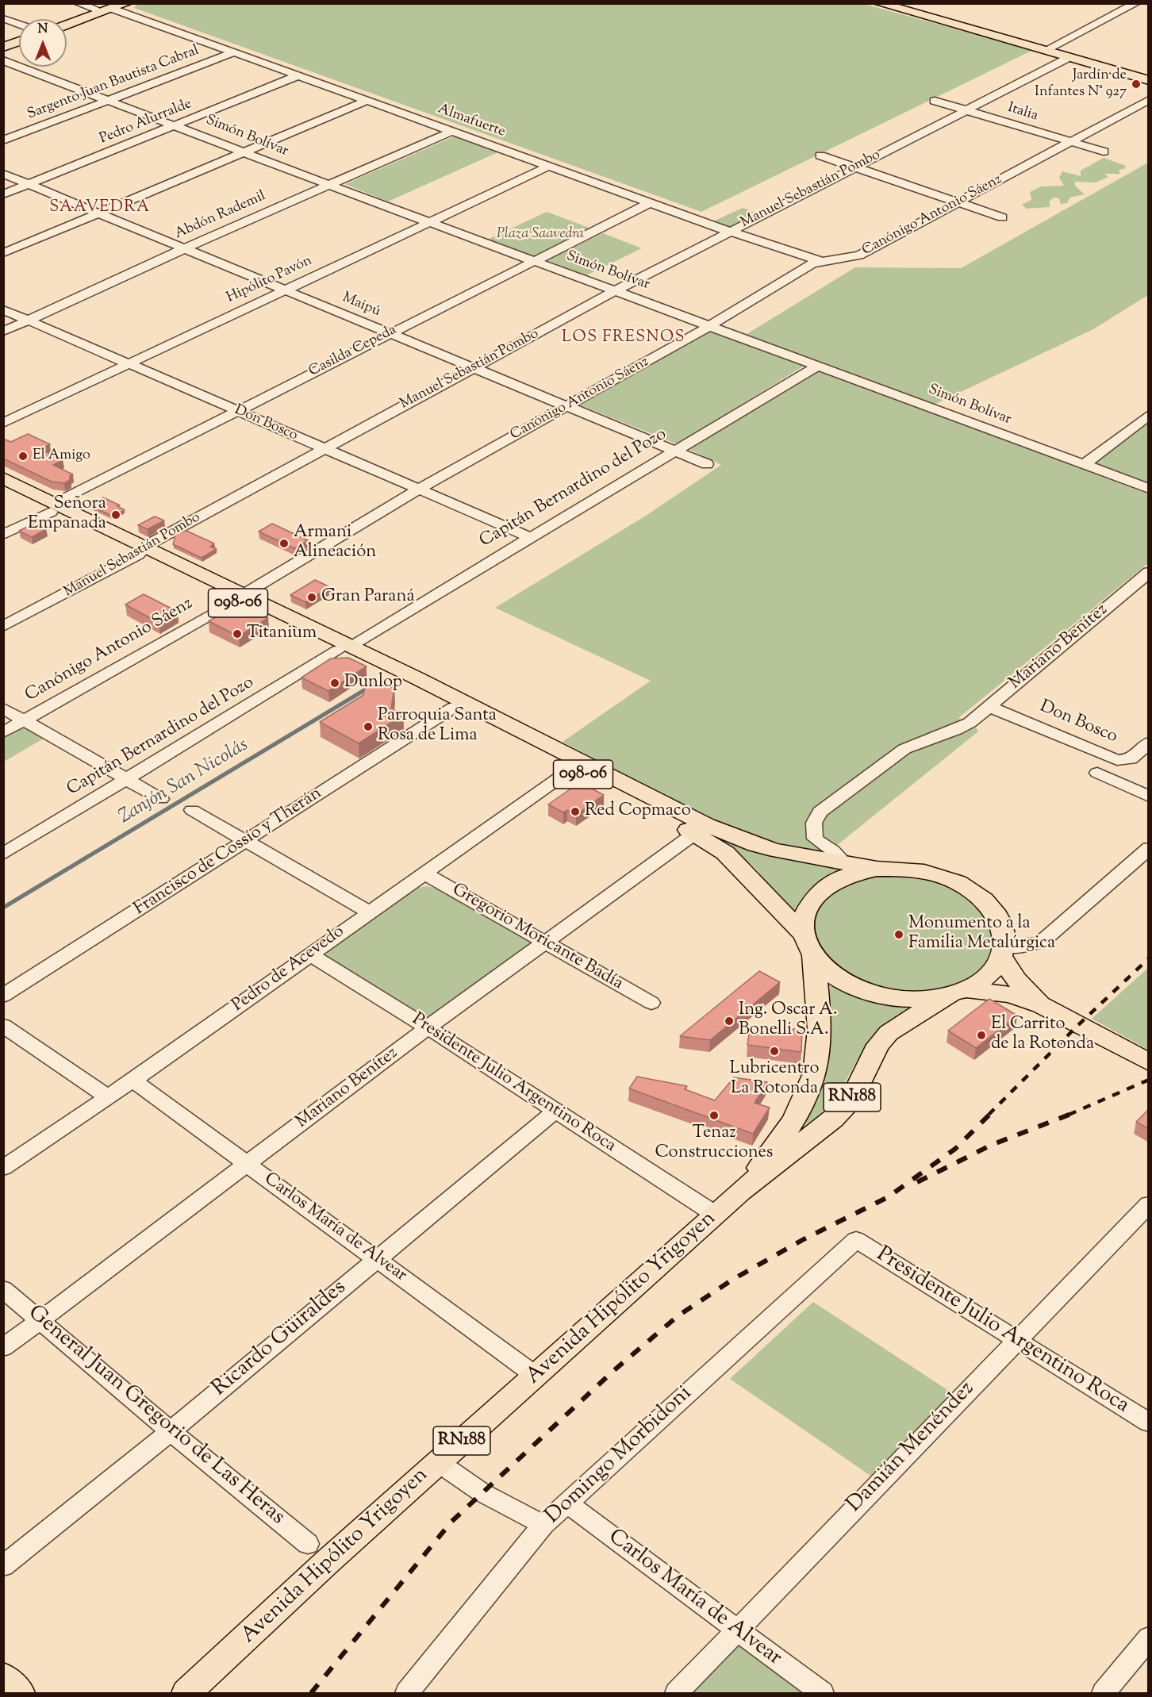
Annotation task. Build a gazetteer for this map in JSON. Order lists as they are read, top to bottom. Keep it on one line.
{"streets":{"main road":["098-06","RN188","Avenida Hipólito Yrigoyen"],"street":["Sargento Juan Bautista Cabral","Italia","Almafuerte","Pedro Alurralde","Simón Bolívar","Manuel Sebastián Pombo","Abdón Rademil","Canónigo Antonio Sáenz","Hipólito Pavón","Maipú","Casilda Cepeda","Don Bosco","Capitán Bernardino del Pozo","Mariano Benítez","Francisco de Cossío y Therán","Gregorio Moricante Badía","Pedro de Acevedo","Presidente Julio Argentino Roca","Carlos María de Alvear","Ricardo Güiraldes","General Juan Gregorio de Las Heras","Damián Menéndez","Domingo Morbidoni"]},"crossings":[["Sargento Juan Bautista Cabral","Almafuerte"],["Sargento Juan Bautista Cabral","Simón Bolívar"],["Italia","Manuel Sebastián Pombo"],["Italia","Canónigo Antonio Sáenz"],["Almafuerte","Pedro Alurralde"],["Almafuerte","Manuel Sebastián Pombo"],["Almafuerte","Abdón Rademil"],["Almafuerte","Canónigo Antonio Sáenz"],["Almafuerte","Hipólito Pavón"],["Almafuerte","Casilda Cepeda"],["Pedro Alurralde","Simón Bolívar"],["Pedro Alurralde","Maipú"],["Simón Bolívar","Manuel Sebastián Pombo"],["Simón Bolívar","Abdón Rademil"],["Simón Bolívar","Canónigo Antonio Sáenz"],["Simón Bolívar","Hipólito Pavón"],["Simón Bolívar","Casilda Cepeda"],["Simón Bolívar","Capitán Bernardino del Pozo"],["Manuel Sebastián Pombo","Maipú"],["Manuel Sebastián Pombo","Don Bosco"],["Manuel Sebastián Pombo","098-06"],["Abdón Rademil","Maipú"],["Abdón Rademil","Don Bosco"],["Canónigo Antonio Sáenz","Maipú"],["Canónigo Antonio Sáenz","Don Bosco"],["Canónigo Antonio Sáenz","098-06"],["Hipólito Pavón","Maipú"],["Hipólito Pavón","Don Bosco"],["Maipú","Casilda Cepeda"],["Maipú","Capitán Bernardino del Pozo"],["Casilda Cepeda","Don Bosco"],["Casilda Cepeda","098-06"],["Don Bosco","Capitán Bernardino del Pozo"],["Don Bosco","Mariano Benítez"],["Capitán Bernardino del Pozo","098-06"],["098-06","Mariano Benítez"],["098-06","Francisco de Cossío y Therán"],["098-06","Pedro de Acevedo"],["098-06","RN188"],["098-06","Avenida Hipólito Yrigoyen"],["Mariano Benítez","Gregorio Moricante Badía"],["Mariano Benítez","Presidente Julio Argentino Roca"],["Mariano Benítez","Carlos María de Alvear"],["Mariano Benítez","General Juan Gregorio de Las Heras"],["Gregorio Moricante Badía","Pedro de Acevedo"],["Pedro de Acevedo","Presidente Julio Argentino Roca"],["Pedro de Acevedo","Carlos María de Alvear"],["Presidente Julio Argentino Roca","Avenida Hipólito Yrigoyen"],["Presidente Julio Argentino Roca","Ricardo Güiraldes"],["Presidente Julio Argentino Roca","Damián Menéndez"],["Presidente Julio Argentino Roca","Domingo Morbidoni"],["RN188","Avenida Hipólito Yrigoyen"],["Carlos María de Alvear","Avenida Hipólito Yrigoyen"],["Carlos María de Alvear","Ricardo Güiraldes"],["Carlos María de Alvear","Damián Menéndez"],["Carlos María de Alvear","Domingo Morbidoni"],["Ricardo Güiraldes","General Juan Gregorio de Las Heras"]],"districts":["SAAVEDRA","LOS FRESNOS"],"water":["Zanjón San Nicolás"],"parks":["Plaza Saavedra"],"places":["Jardín de Infantes N° 927","El Amigo","Señora Empanada","Armani Alineación","Gran Paraná","Titanium","Dunlop","Parroquia Santa Rosa de Lima","Red Copmaco","Monumento a la Familia Metalúrgica","Ing. Oscar A. Bonelli S.A.","El Carrito de la Rotonda","Lubricentro La Rotonda","Tenaz Construcciones"],"north":"top"}
